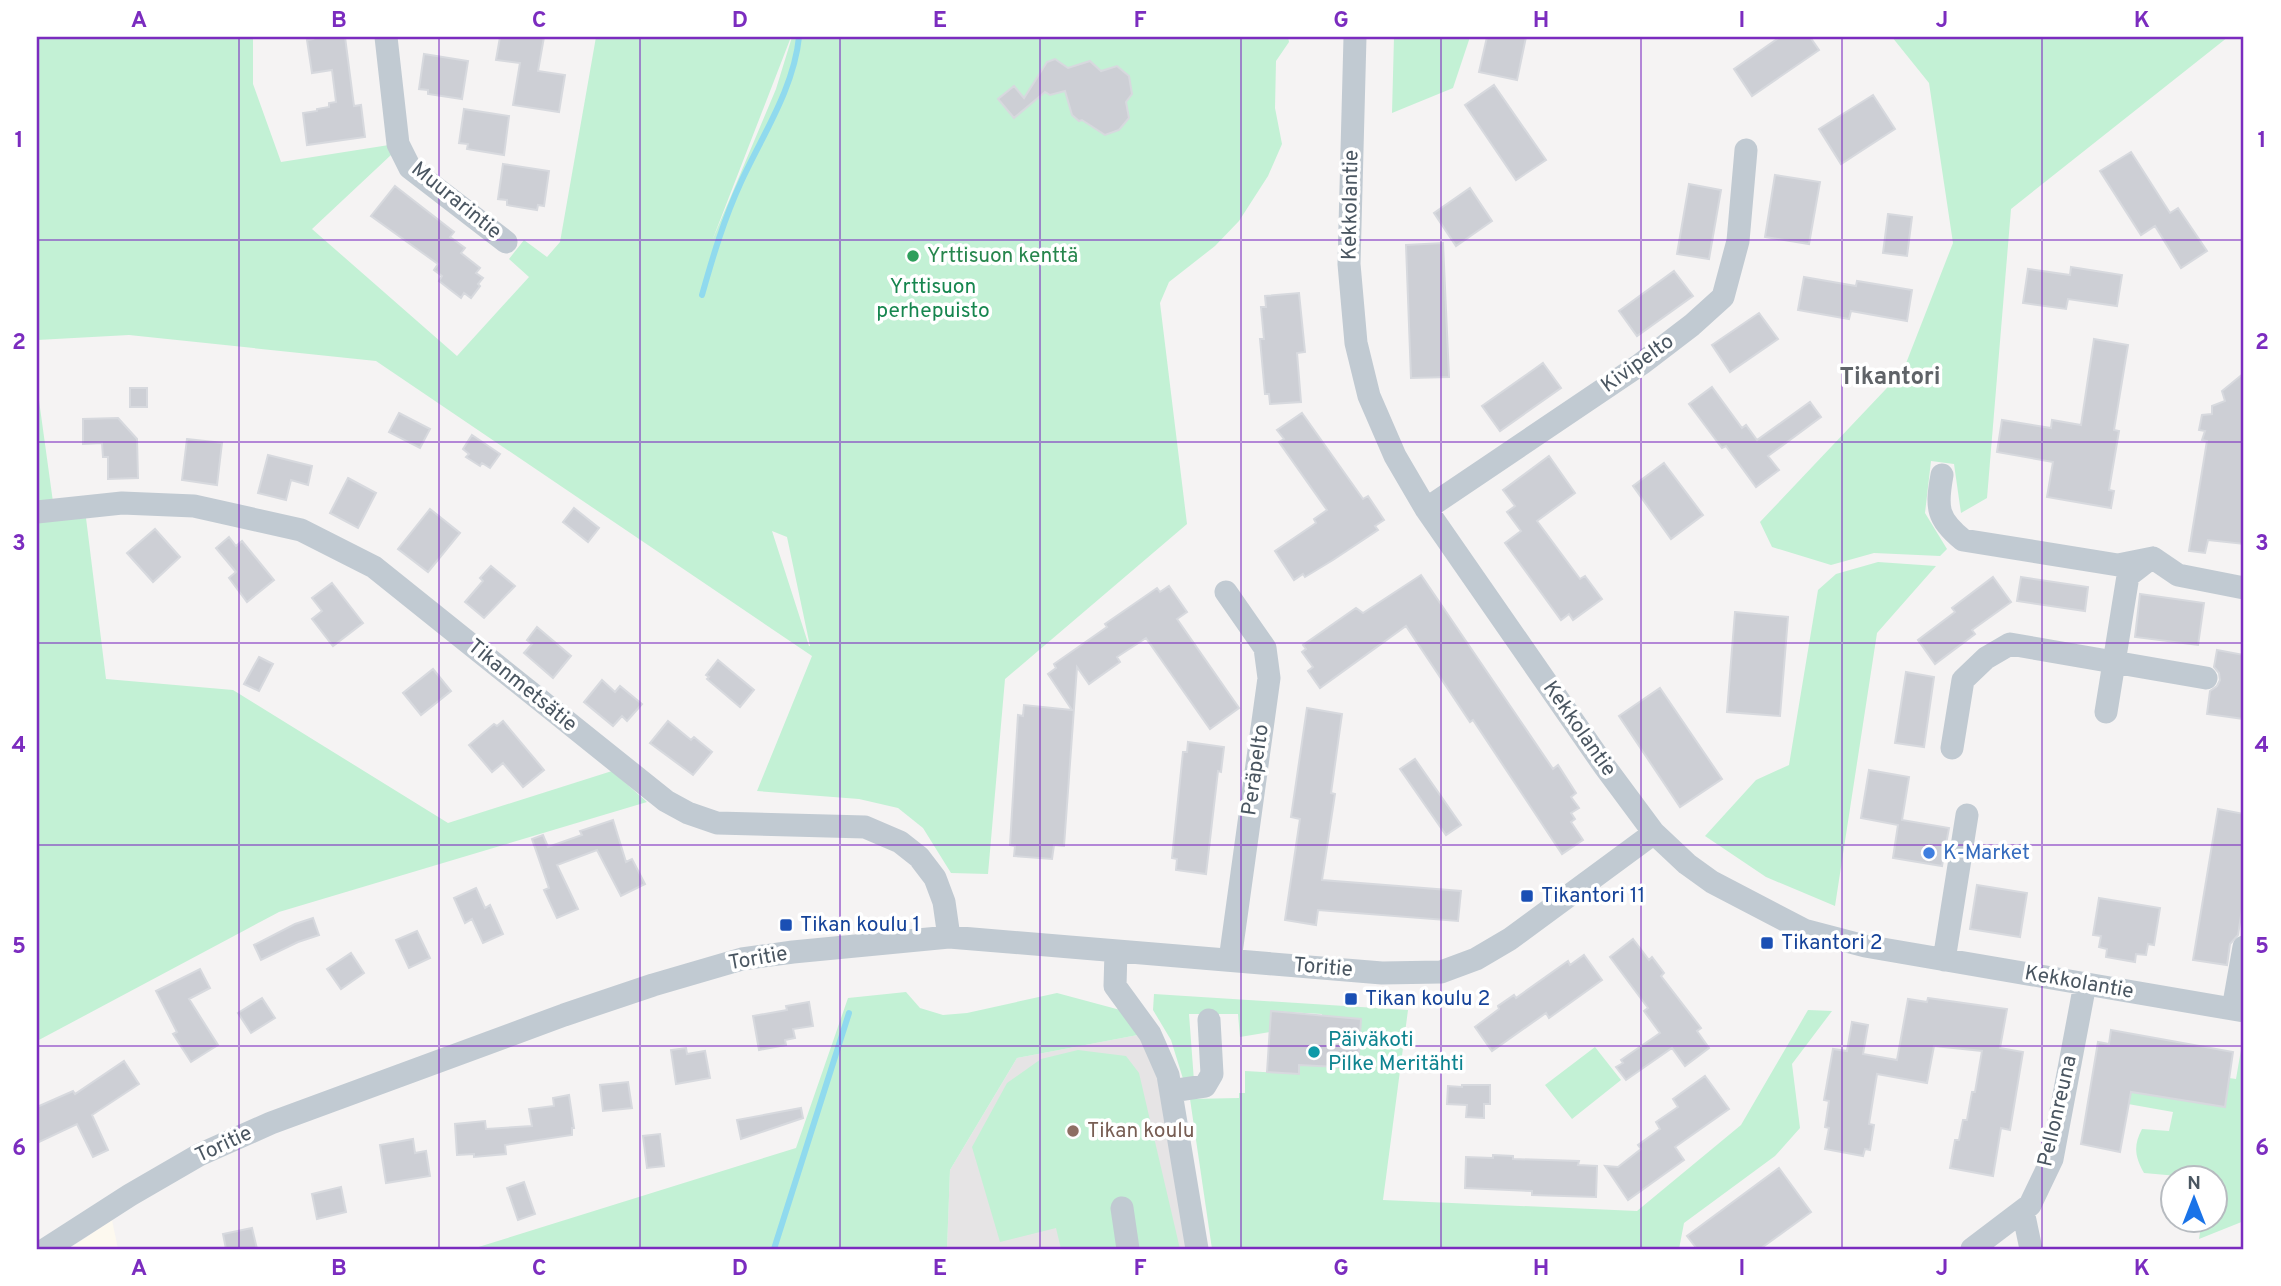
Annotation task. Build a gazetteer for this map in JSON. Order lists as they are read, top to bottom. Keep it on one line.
{"streets":{"street":["Muurarintie","Kekkolantie","Kivipelto","Tikanmetsätie","Peräpelto","Toritie","Pellonreuna"]},"crossings":[["Kekkolantie","Kivipelto"],["Kekkolantie","Toritie"],["Kekkolantie","Pellonreuna"],["Tikanmetsätie","Toritie"],["Peräpelto","Toritie"]],"districts":["Tikantori"],"parks":["Yrttisuon perhepuisto"],"places":{"other":["Yrttisuon kenttä","K-Market","Päiväkoti Pilke Meritähti","Tikan koulu"],"transit":["Tikantori 11","Tikan koulu 1","Tikantori 2","Tikan koulu 2"]},"north":"top","grid":{"columns":["A","B","C","D","E","F","G","H","I","J","K"],"rows":["1","2","3","4","5","6"]}}
